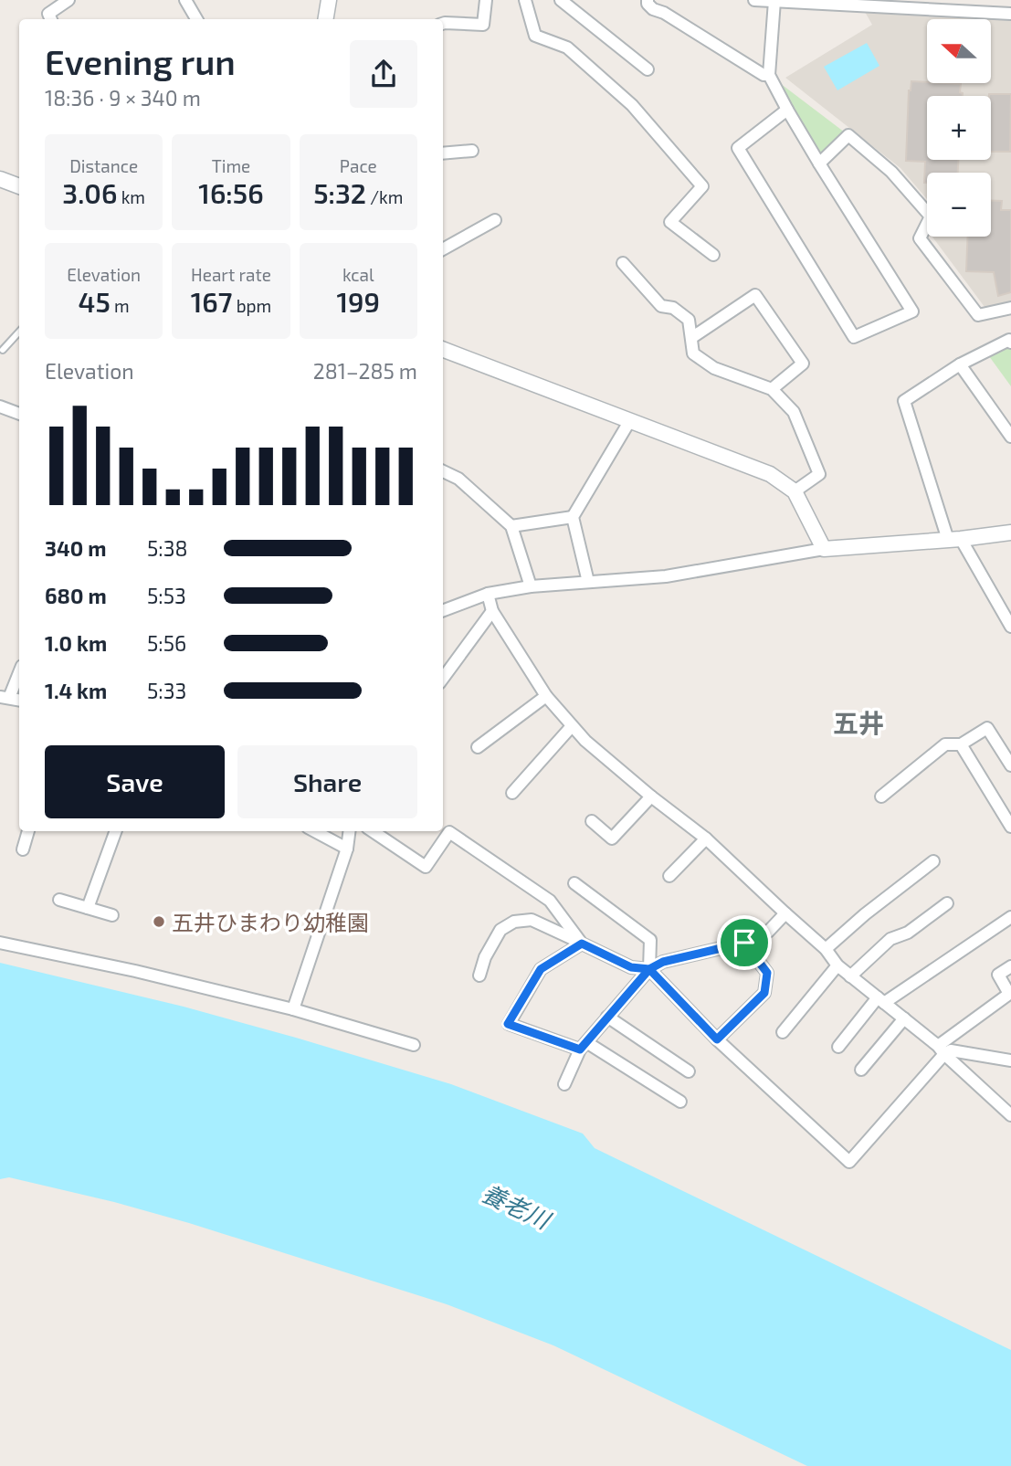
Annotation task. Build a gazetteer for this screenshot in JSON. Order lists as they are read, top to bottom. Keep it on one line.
{"districts":["五井"],"water":["養老川"],"places":["五井ひまわり幼稚園"],"north":"left","page":{"map_buttons":["+","−"],"heading":["Evening run","18:36 · 9 × 340 m"],"stats":[["Distance","3.06 km"],["Time","16:56"],["Pace","5:32 /km"],["Elevation","45 m"],["Heart rate","167 bpm"],["kcal","199"]],"chart":["Elevation","281–285 m"],"list":[{"name":"340 m","note":"5:38"},{"name":"680 m","note":"5:53"},{"name":"1.0 km","note":"5:56"},{"name":"1.4 km","note":"5:33"}],"buttons":["Save","Share"]}}
